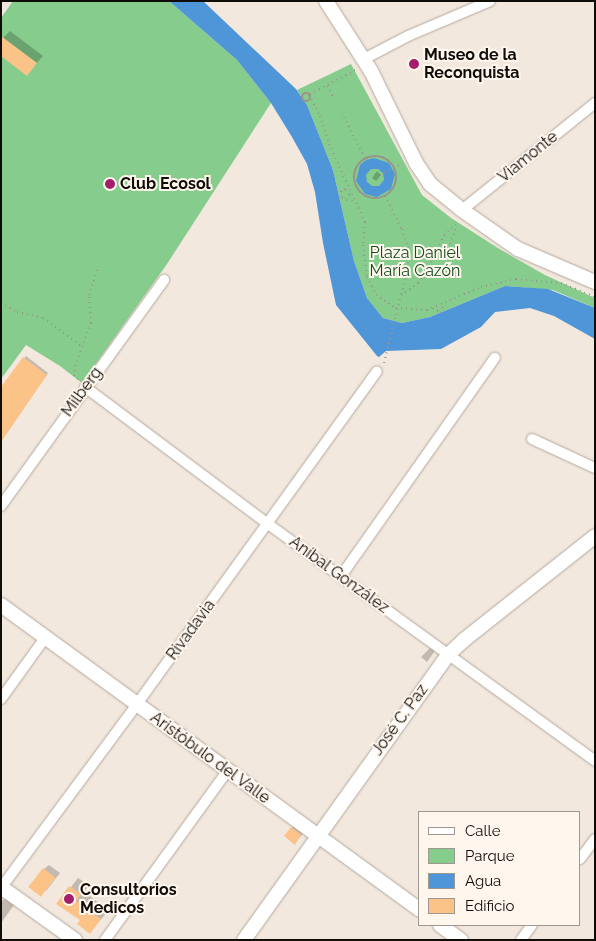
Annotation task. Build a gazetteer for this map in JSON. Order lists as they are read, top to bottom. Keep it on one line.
{"streets":{"street":["Viamonte","Milberg","Aníbal González","Rivadavia","José C. Paz","Aristóbulo del Valle"]},"crossings":[["Milberg","Aníbal González"],["Aníbal González","Rivadavia"],["Aníbal González","José C. Paz"],["Rivadavia","Aristóbulo del Valle"],["José C. Paz","Aristóbulo del Valle"]],"parks":["Plaza Daniel María Cazón"],"places":["Museo de la Reconquista","Club Ecosol","Consultorios Medicos"],"legend":["Calle","Parque","Agua","Edificio"]}
